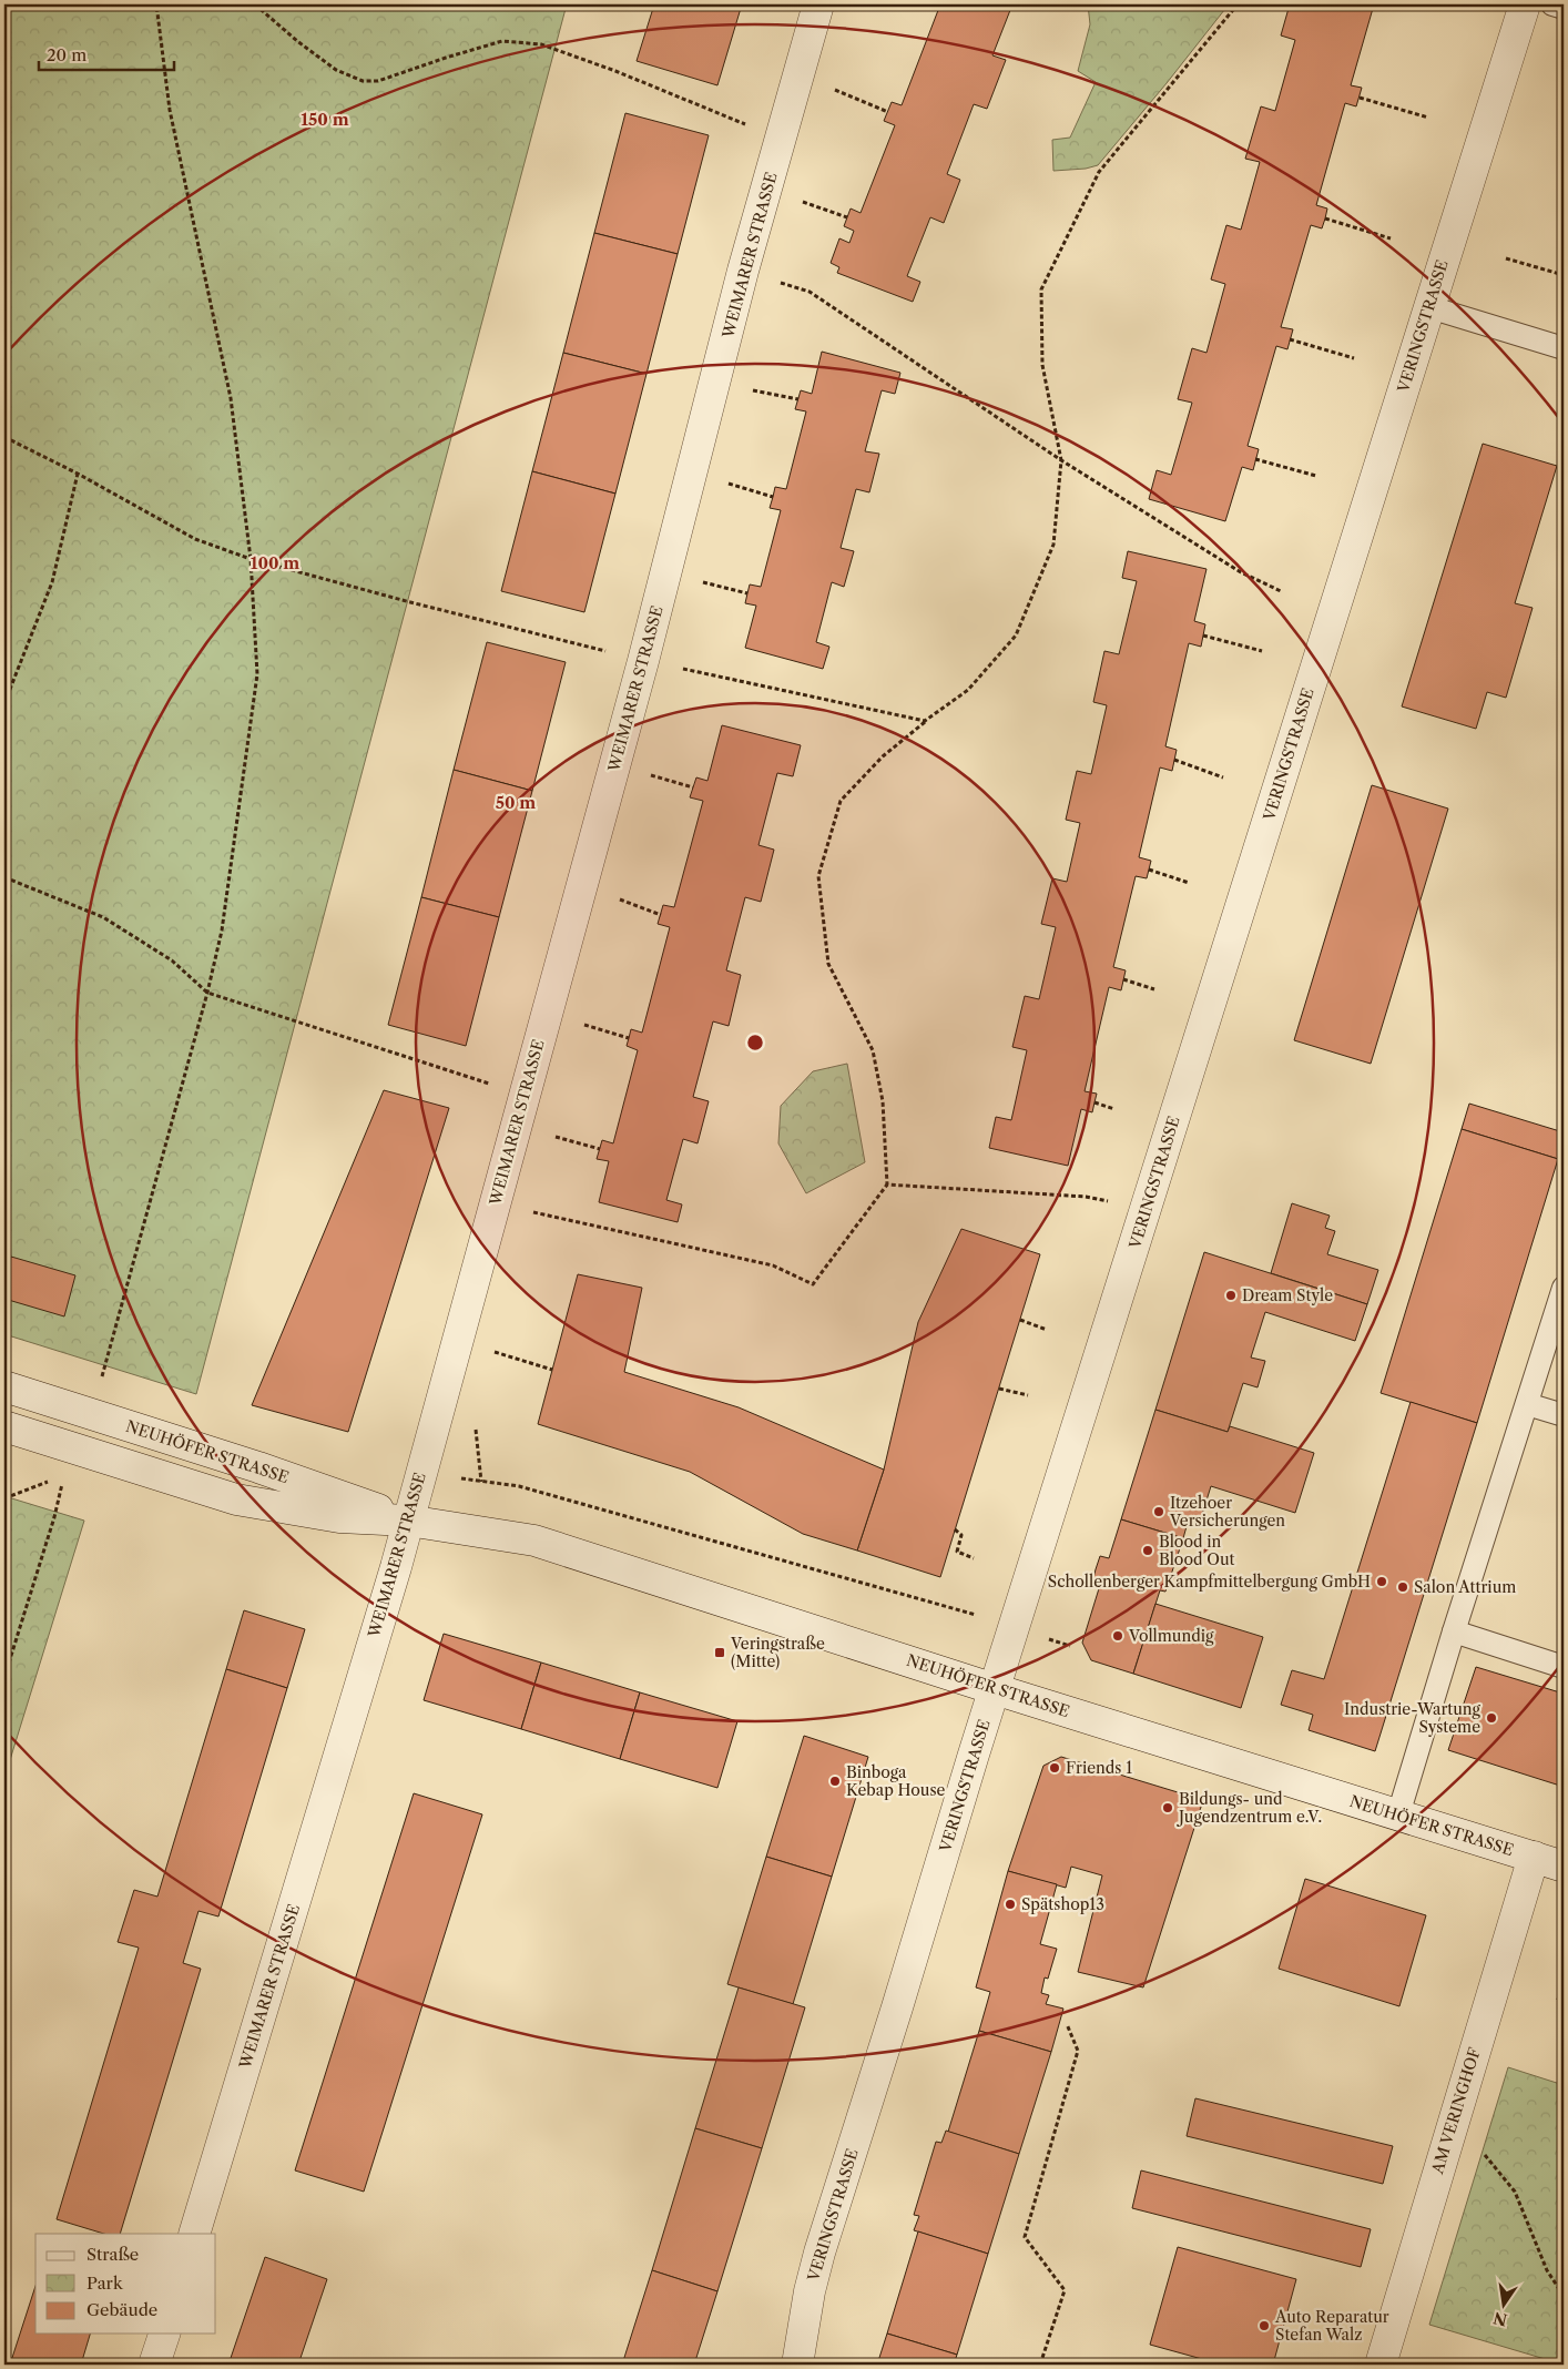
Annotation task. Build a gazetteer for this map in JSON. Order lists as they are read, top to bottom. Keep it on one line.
{"streets":{"street":["WEIMARER STRASSE","VERINGSTRASSE","NEUHÖFER STRASSE","AM VERINGHOF"]},"crossings":[["WEIMARER STRASSE","NEUHÖFER STRASSE"],["VERINGSTRASSE","NEUHÖFER STRASSE"],["NEUHÖFER STRASSE","AM VERINGHOF"]],"places":{"other":["Dream Style","Itzehoer Versicherungen","Blood in Blood Out","Schollenberger Kampfmittelbergung GmbH","Salon Attrium","Vollmundig","Industrie-Wartung Systeme","Friends 1","Binboga Kebap House","Bildungs- und Jugendzentrum e.V.","Spätshop13","Auto Reparatur Stefan Walz"],"transit":["Veringstraße (Mitte)"]},"legend":["Straße","Park","Gebäude"],"scale_bar":"20 m","north":"bottom","rings":["150 m","100 m","50 m"]}
